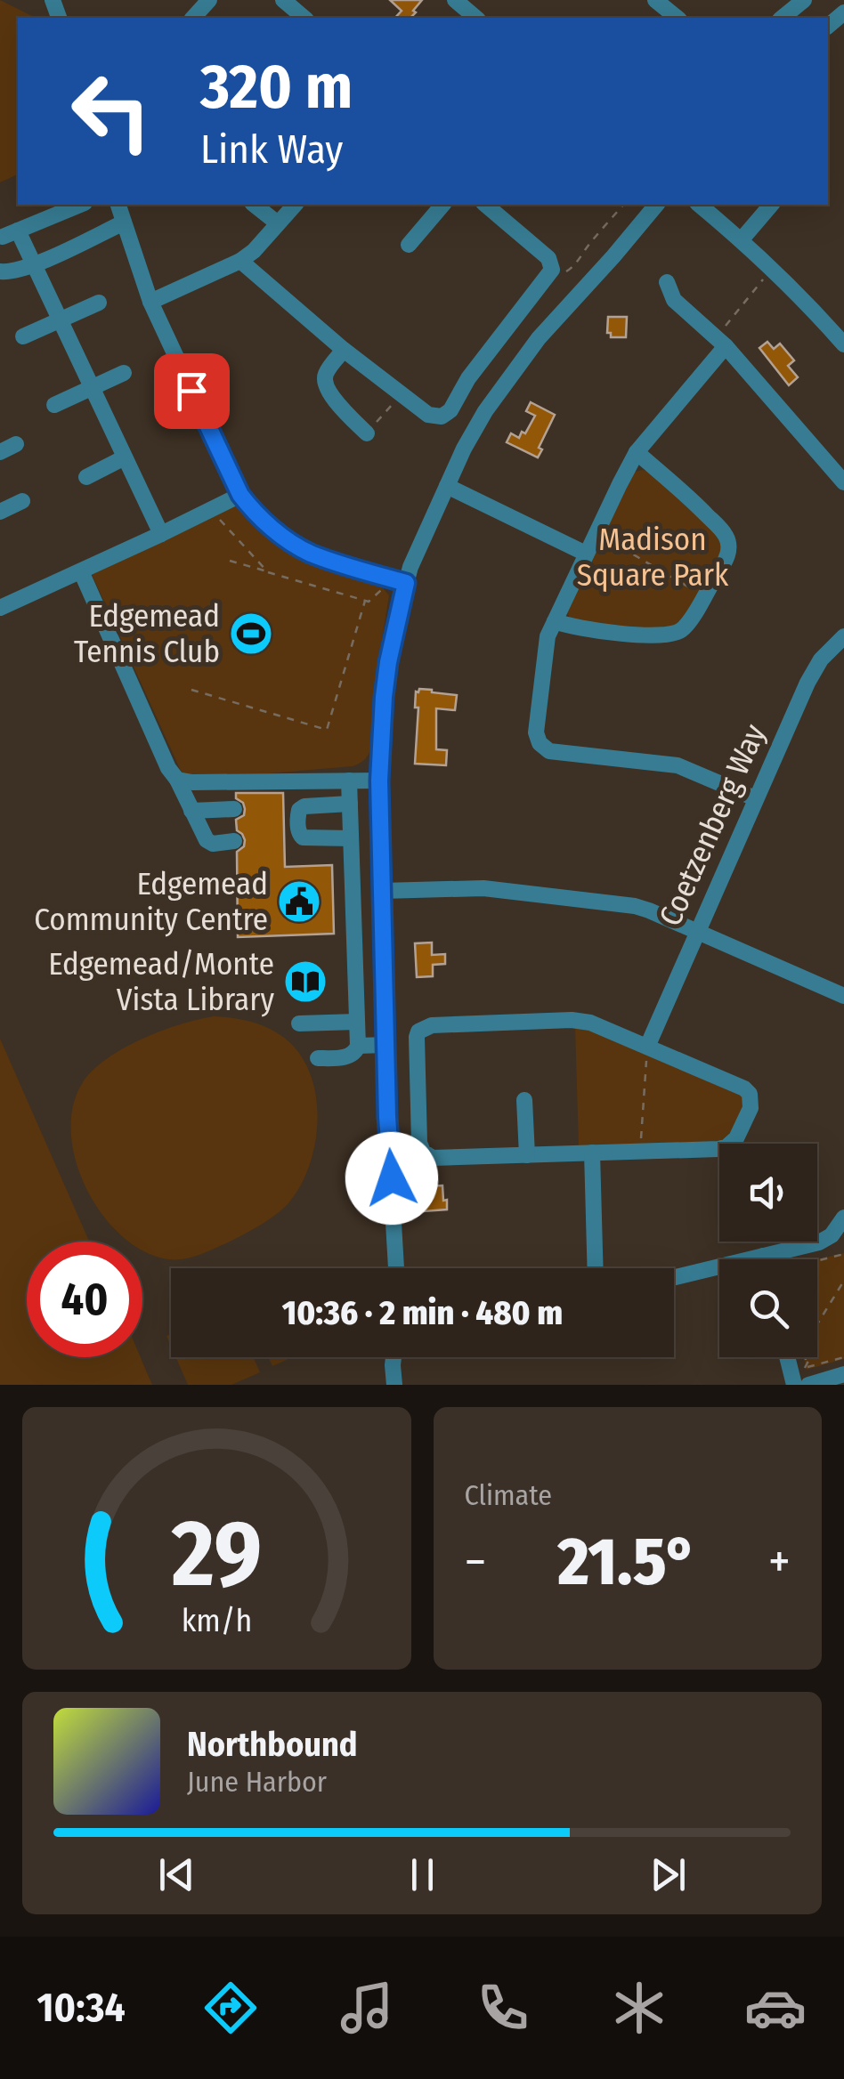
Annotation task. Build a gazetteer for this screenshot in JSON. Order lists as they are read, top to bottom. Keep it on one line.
{"streets":{"street":["Coetzenberg Way"]},"parks":["Madison Square Park"],"places":{"sports":["Edgemead Tennis Club"],"public building":["Edgemead Community Centre"],"library":["Edgemead/Monte Vista Library"]},"page":{"turn":["320 m","Link Way"],"limit":"40","trip":"10:36 · 2 min · 480 m","tile":"Climate","heat":["−","21.5°","+"],"song":["Northbound","June Harbor"],"tabs":"10:34","gauge":["29","km/h"]}}
